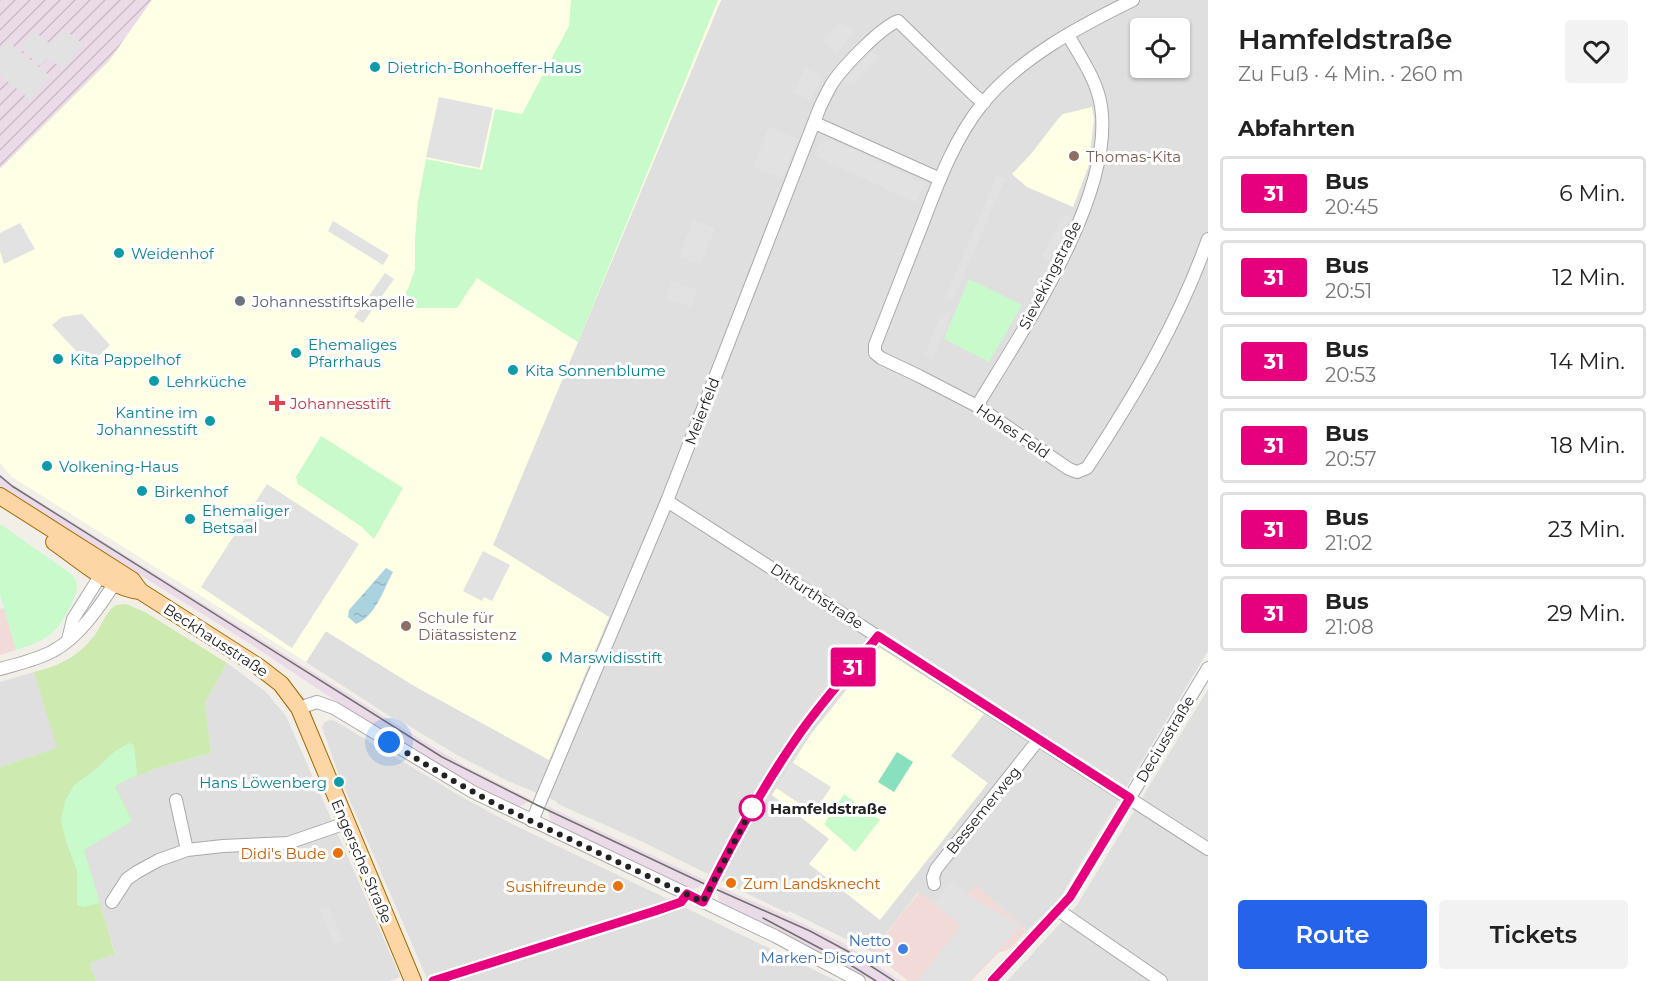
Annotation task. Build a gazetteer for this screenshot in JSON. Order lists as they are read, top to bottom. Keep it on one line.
{"streets":{"main road":["Beckhausstraße","Engersche Straße"],"street":["Sievekingstraße","Meierfeld","Hohes Feld","Ditfurthstraße","Deciusstraße","Bessemerweg"]},"crossings":[["Sievekingstraße","Hohes Feld"],["Meierfeld","Hohes Feld"],["Meierfeld","Ditfurthstraße"],["Ditfurthstraße","Deciusstraße"],["Ditfurthstraße","Bessemerweg"],["Beckhausstraße","Engersche Straße"]],"places":{"other":["Dietrich-Bonhoeffer-Haus","Thomas-Kita","Weidenhof","Johannesstiftskapelle","Ehemaliges Pfarrhaus","Kita Pappelhof","Kita Sonnenblume","Lehrküche","Kantine im Johannesstift","Volkening-Haus","Birkenhof","Ehemaliger Betsaal","Schule für Diätassistenz","Marswidisstift","Hans Löwenberg","Hamfeldstraße","Didi's Bude","Zum Landsknecht","Sushifreunde","Netto Marken-Discount"],"health":["Johannesstift"]},"lines":["bus line 31"],"page":{"on_map":"31","heading":[["Hamfeldstraße","Zu Fuß · 4 Min. · 260 m"],"Abfahrten"],"list":[{"mark":"31","name":"Bus","note":"20:45","value":"6 Min."},{"mark":"31","name":"Bus","note":"20:51","value":"12 Min."},{"mark":"31","name":"Bus","note":"20:53","value":"14 Min."},{"mark":"31","name":"Bus","note":"20:57","value":"18 Min."},{"mark":"31","name":"Bus","note":"21:02","value":"23 Min."},{"mark":"31","name":"Bus","note":"21:08","value":"29 Min."}],"buttons":["Route","Tickets"]}}
